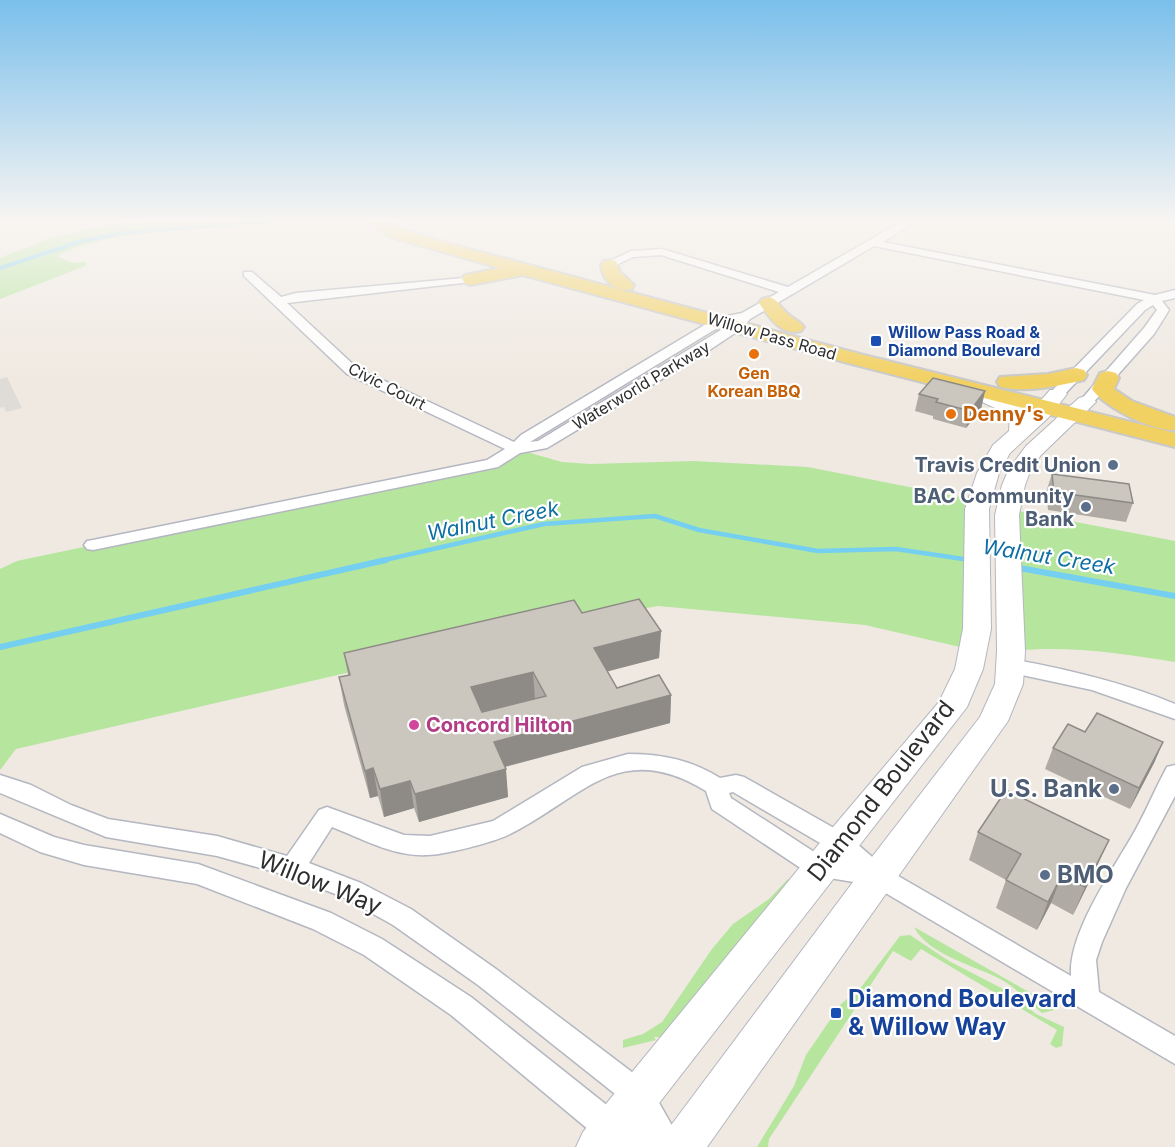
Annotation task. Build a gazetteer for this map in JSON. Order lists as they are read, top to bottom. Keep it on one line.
{"streets":{"main road":["Willow Pass Road","Diamond Boulevard"],"street":["Waterworld Parkway","Civic Court","Willow Way"]},"crossings":[["Willow Pass Road","Waterworld Parkway"],["Willow Pass Road","Diamond Boulevard"],["Waterworld Parkway","Civic Court"],["Diamond Boulevard","Willow Way"]],"water":["Walnut Creek"],"places":{"transit":["Willow Pass Road & Diamond Boulevard","Diamond Boulevard & Willow Way"],"other":["Gen Korean BBQ","Denny's","Travis Credit Union","BAC Community Bank","Concord Hilton","U.S. Bank","BMO"]}}
